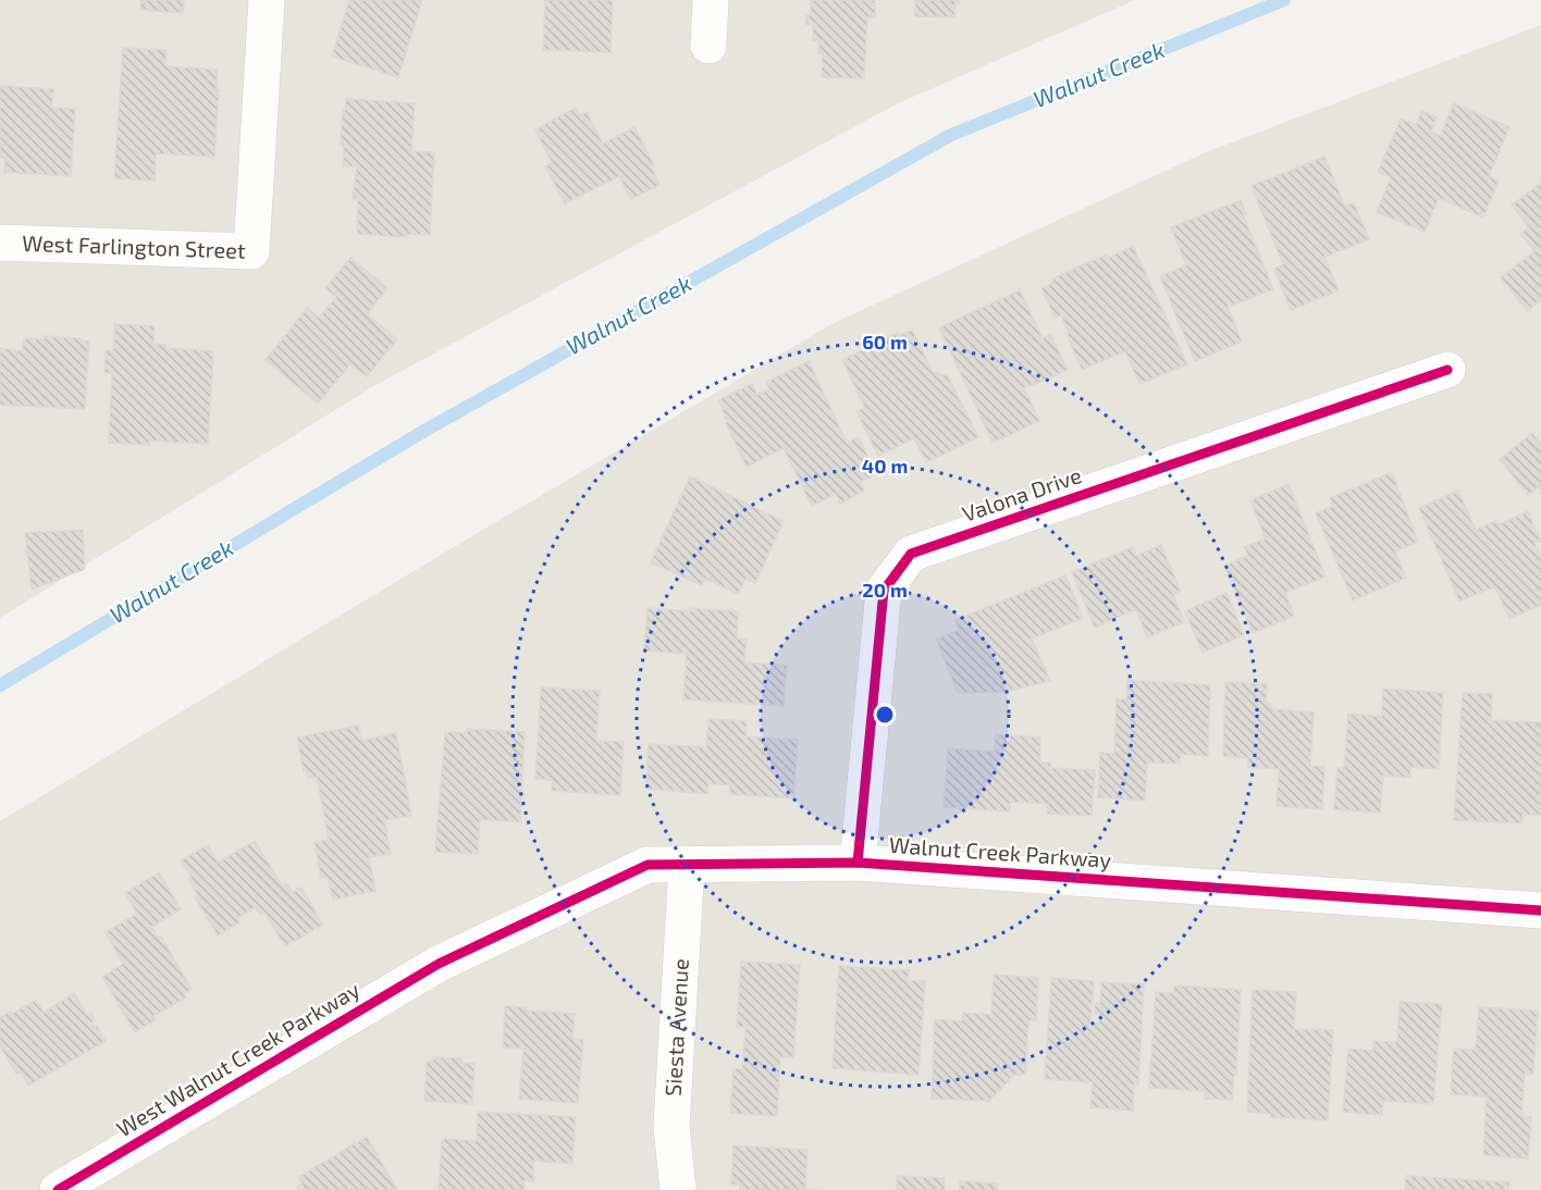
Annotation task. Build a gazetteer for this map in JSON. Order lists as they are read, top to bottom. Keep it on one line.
{"streets":{"street":["West Farlington Street","Valona Drive","Walnut Creek Parkway","Siesta Avenue","West Walnut Creek Parkway"]},"crossings":[["Valona Drive","Walnut Creek Parkway"],["Walnut Creek Parkway","Siesta Avenue"],["Walnut Creek Parkway","West Walnut Creek Parkway"]],"water":["Walnut Creek"],"rings":["60 m","40 m","20 m"]}
